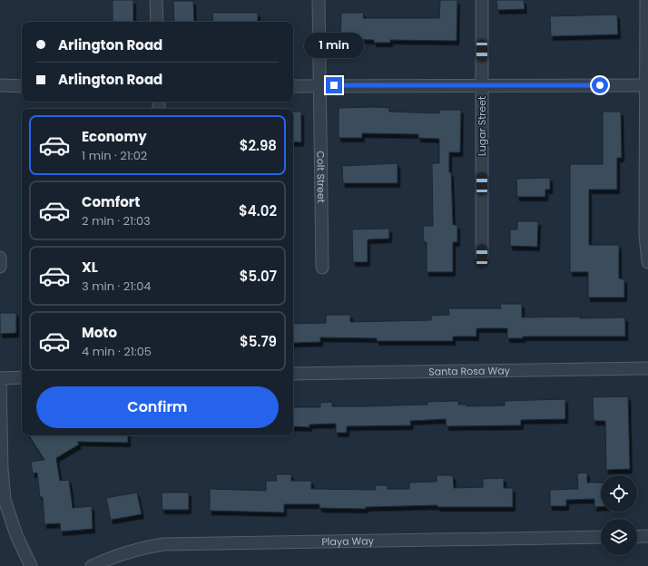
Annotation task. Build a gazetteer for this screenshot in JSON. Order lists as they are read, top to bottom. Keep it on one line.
{"streets":{"street":["Lugar Street","Colt Street","Santa Rosa Way","Playa Way"]},"page":{"banner":["Arlington Road","Arlington Road"],"bubble":"1 min","list":[{"name":"Economy","note":"1 min · 21:02","value":"$2.98"},{"name":"Comfort","note":"2 min · 21:03","value":"$4.02"},{"name":"XL","note":"3 min · 21:04","value":"$5.07"},{"name":"Moto","note":"4 min · 21:05","value":"$5.79"}],"buttons":"Confirm"}}
